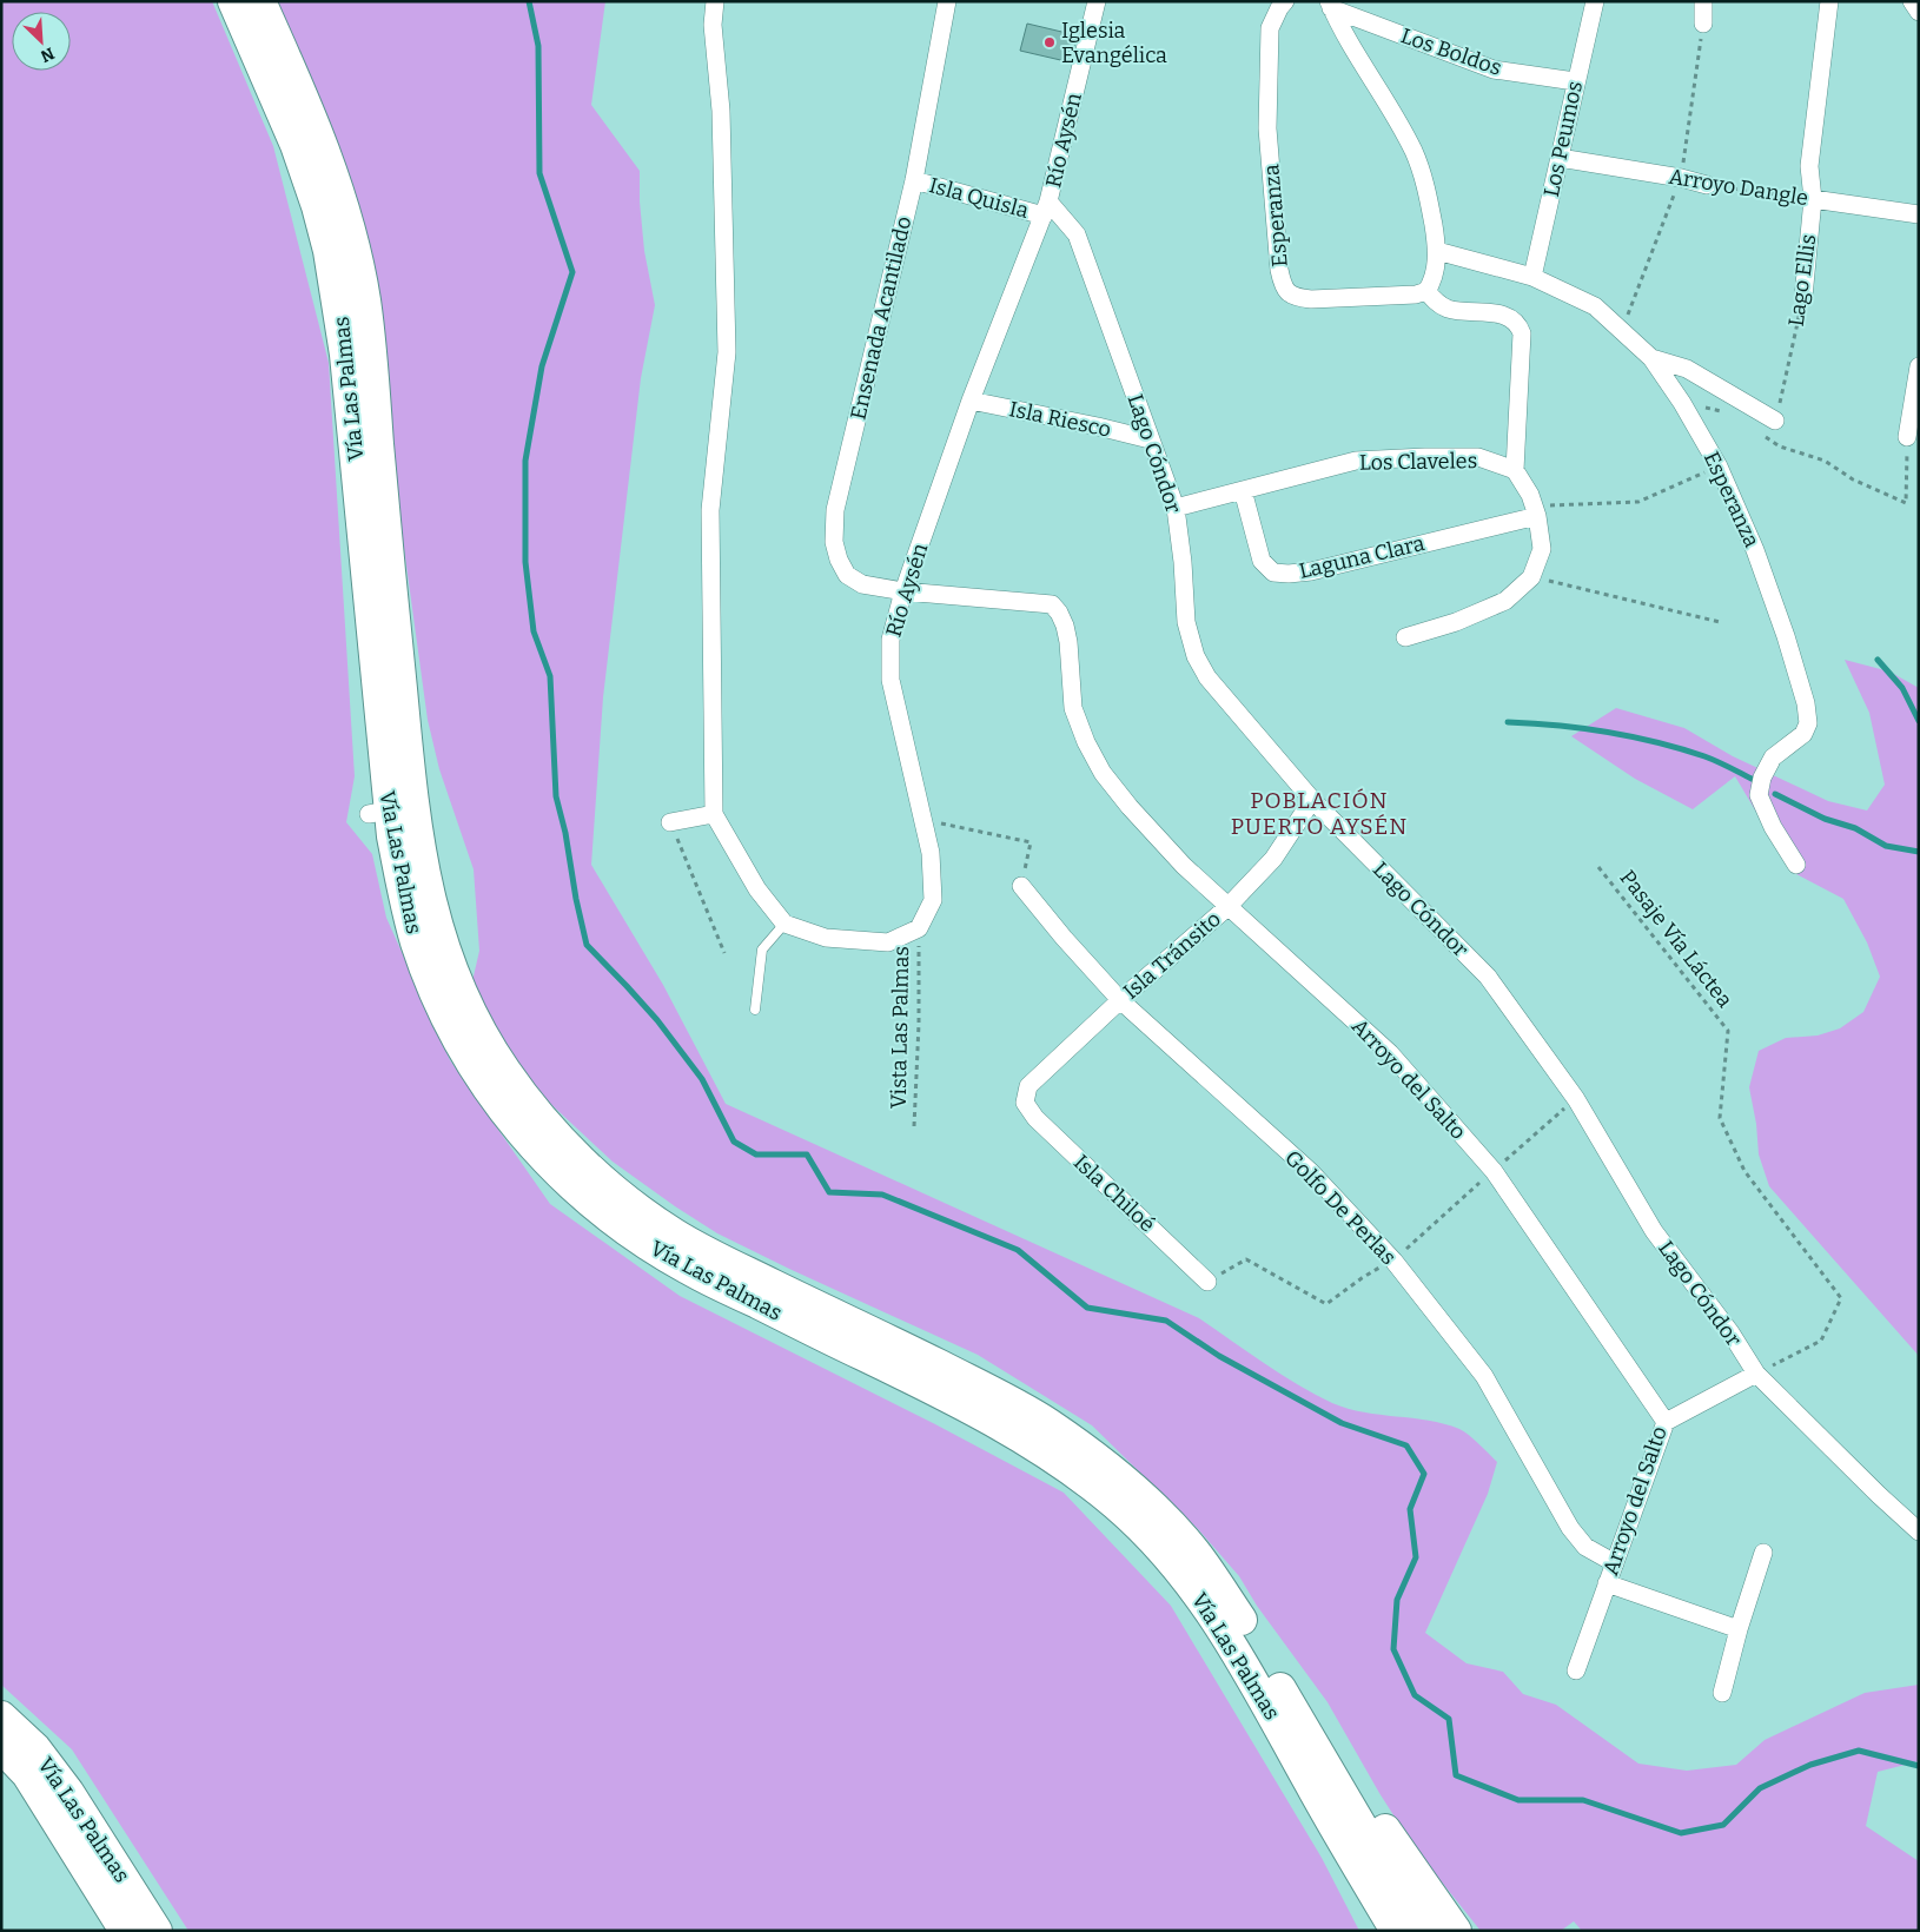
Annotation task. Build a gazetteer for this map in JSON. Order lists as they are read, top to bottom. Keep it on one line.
{"streets":{"highway":["Vía Las Palmas"],"street":["Los Boldos","Los Peumos","Río Aysén","Arroyo Dangle","Isla Quisla","Esperanza","Lago Ellis","Ensenada Acantilado","Isla Riesco","Lago Cóndor","Los Claveles","Laguna Clara","Isla Tránsito","Arroyo del Salto","Isla Chiloé","Golfo De Perlas"],"path":["Pasaje Vía Láctea","Vista Las Palmas"]},"crossings":[["Los Boldos","Los Peumos"],["Los Peumos","Arroyo Dangle"],["Los Peumos","Esperanza"],["Río Aysén","Isla Quisla"],["Río Aysén","Ensenada Acantilado"],["Río Aysén","Isla Riesco"],["Río Aysén","Lago Cóndor"],["Río Aysén","Vista Las Palmas"],["Río Aysén","Arroyo del Salto"],["Arroyo Dangle","Lago Ellis"],["Isla Quisla","Ensenada Acantilado"],["Isla Quisla","Lago Cóndor"],["Ensenada Acantilado","Arroyo del Salto"],["Isla Riesco","Lago Cóndor"],["Lago Cóndor","Los Claveles"],["Lago Cóndor","Pasaje Vía Láctea"],["Lago Cóndor","Isla Tránsito"],["Los Claveles","Laguna Clara"],["Isla Tránsito","Arroyo del Salto"],["Isla Tránsito","Isla Chiloé"],["Isla Tránsito","Golfo De Perlas"],["Arroyo del Salto","Golfo De Perlas"]],"districts":["POBLACIÓN PUERTO AYSÉN"],"places":["Iglesia Evangélica"],"north":"bottom right"}
